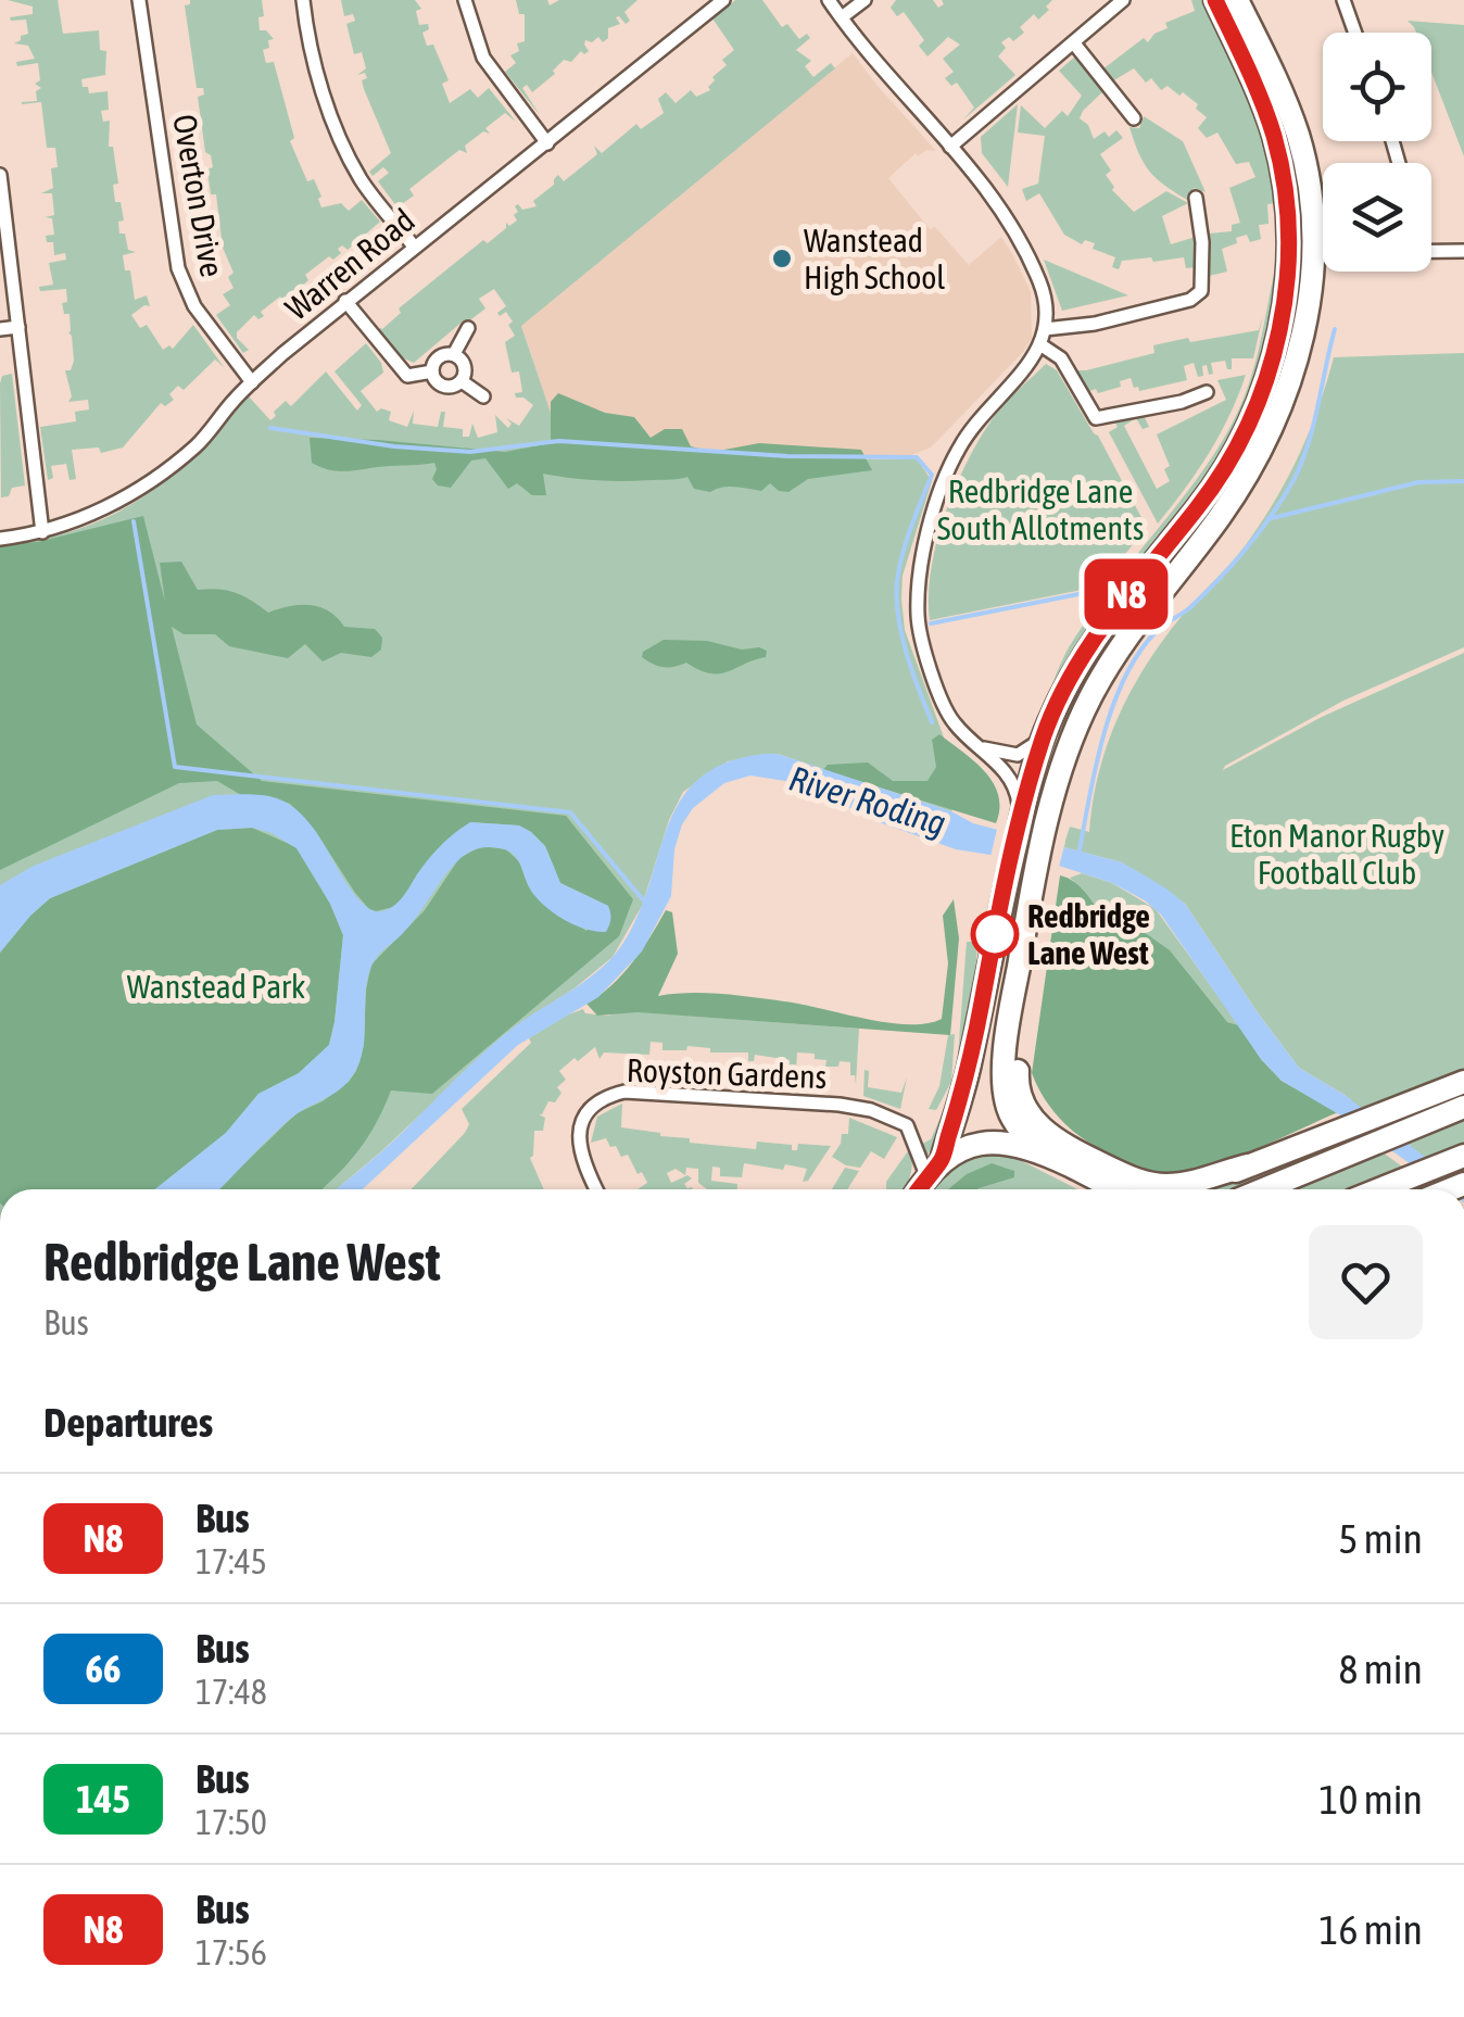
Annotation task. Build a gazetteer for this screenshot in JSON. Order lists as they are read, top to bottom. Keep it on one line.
{"streets":{"street":["Overton Drive","Warren Road","Royston Gardens"]},"crossings":[["Overton Drive","Warren Road"]],"water":["River Roding"],"parks":["Redbridge Lane South Allotments","Eton Manor Rugby Football Club","Wanstead Park"],"places":["Wanstead High School","Redbridge Lane West"],"lines":["bus line N8"],"page":{"on_map":"N8","heading":[["Redbridge Lane West","Bus"],"Departures"],"list":[{"mark":"N8","name":"Bus","note":"17:45","value":"5 min"},{"mark":"66","name":"Bus","note":"17:48","value":"8 min"},{"mark":"145","name":"Bus","note":"17:50","value":"10 min"},{"mark":"N8","name":"Bus","note":"17:56","value":"16 min"}]}}
